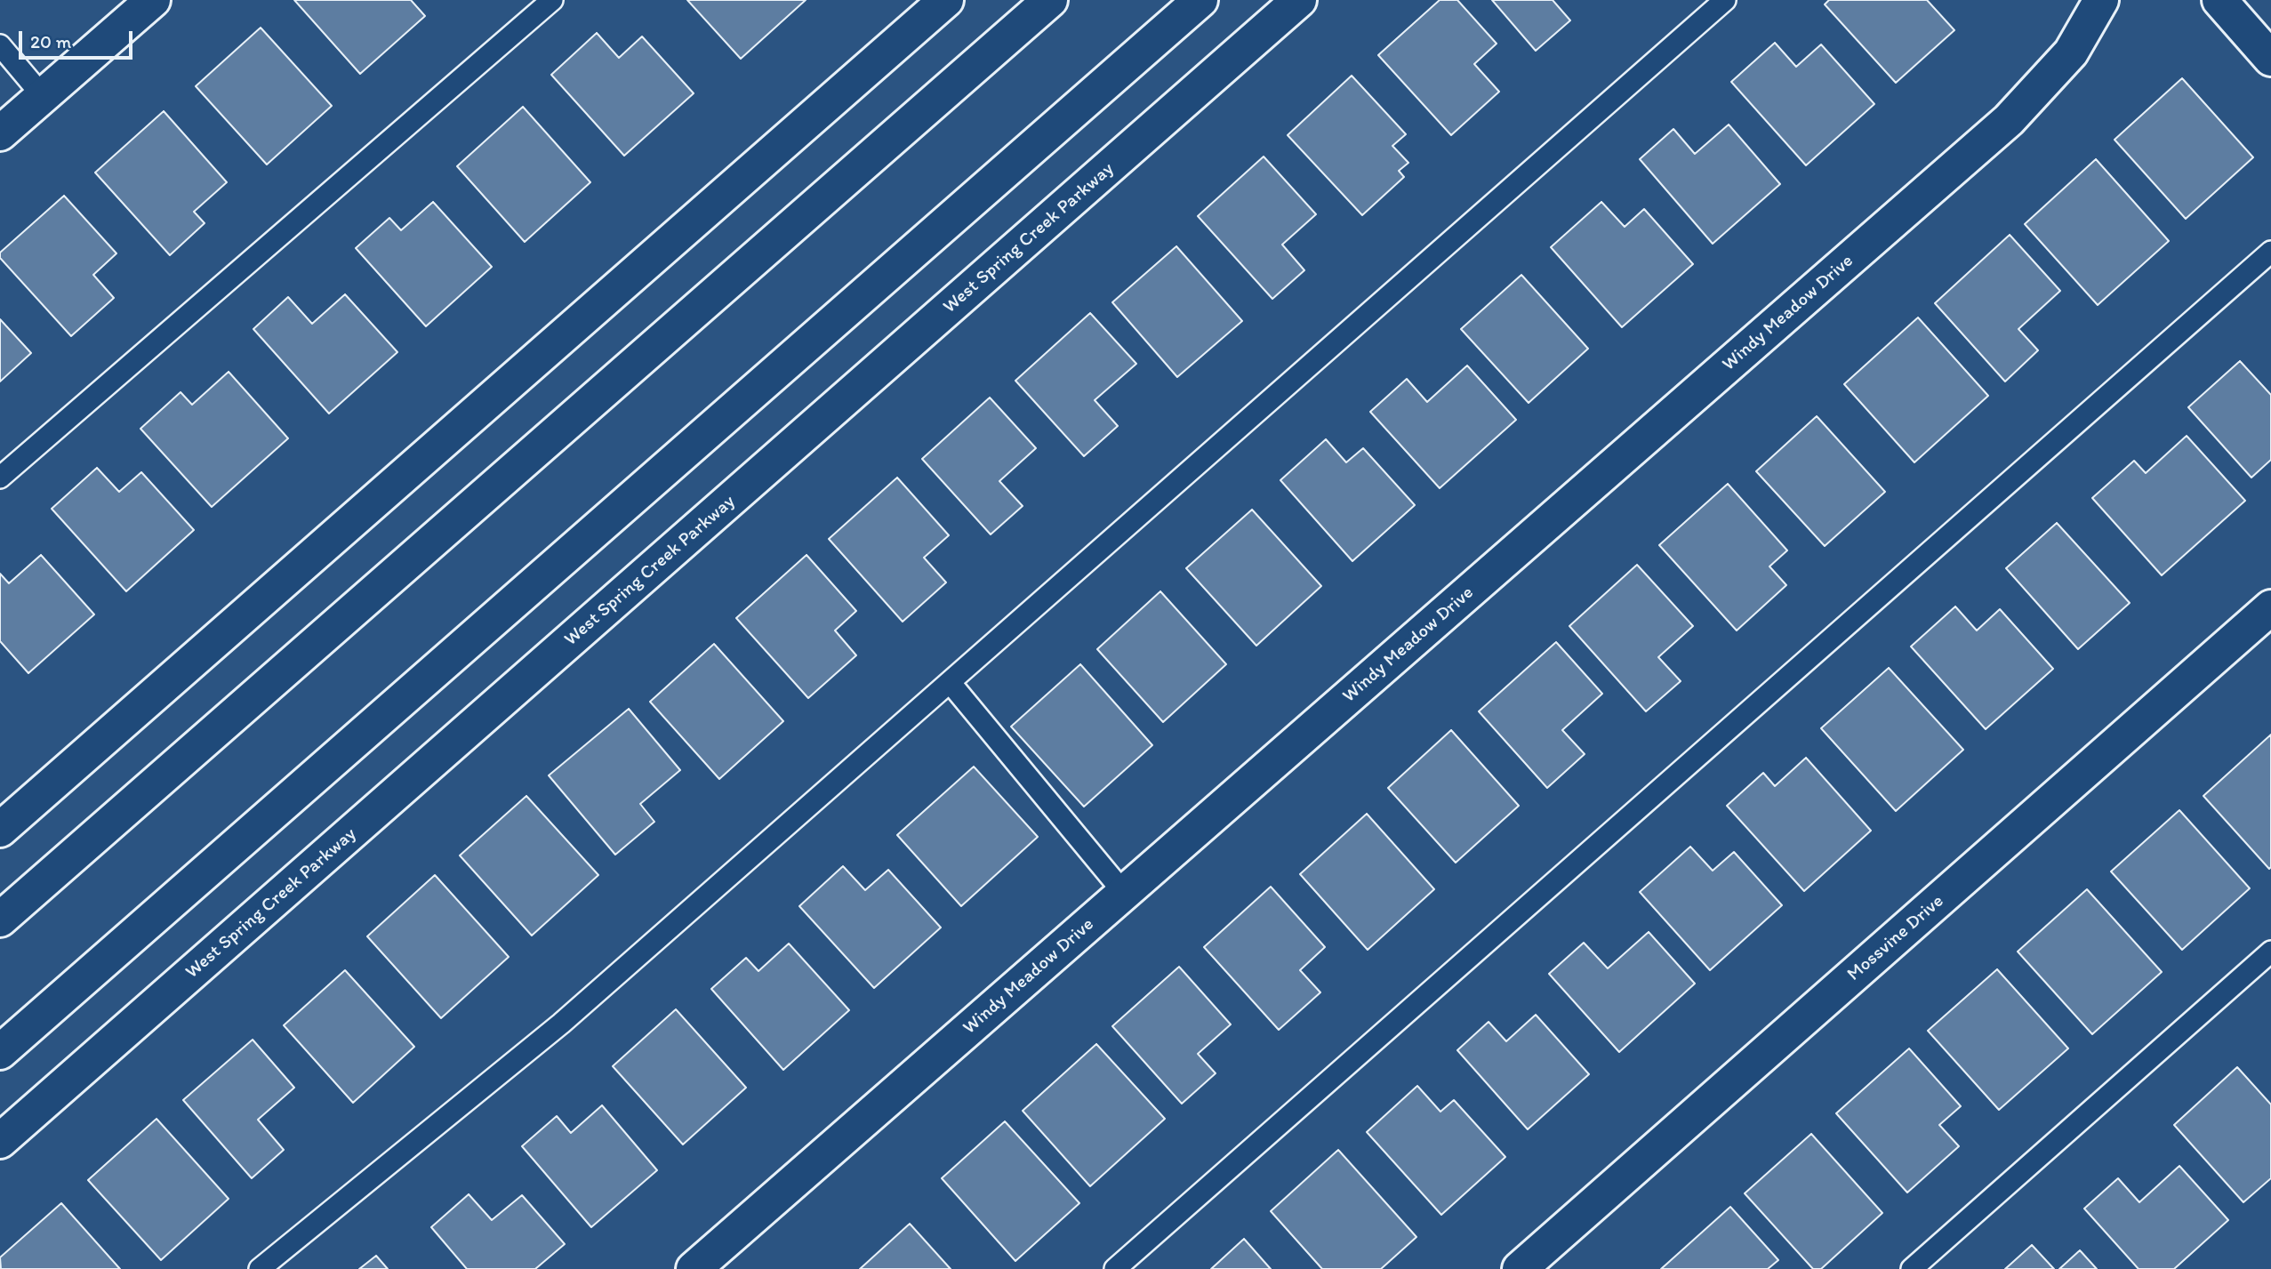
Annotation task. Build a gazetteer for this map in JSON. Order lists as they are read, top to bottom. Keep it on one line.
{"streets":{"street":["West Spring Creek Parkway","Windy Meadow Drive","Mossvine Drive"]},"scale_bar":"20 m"}
